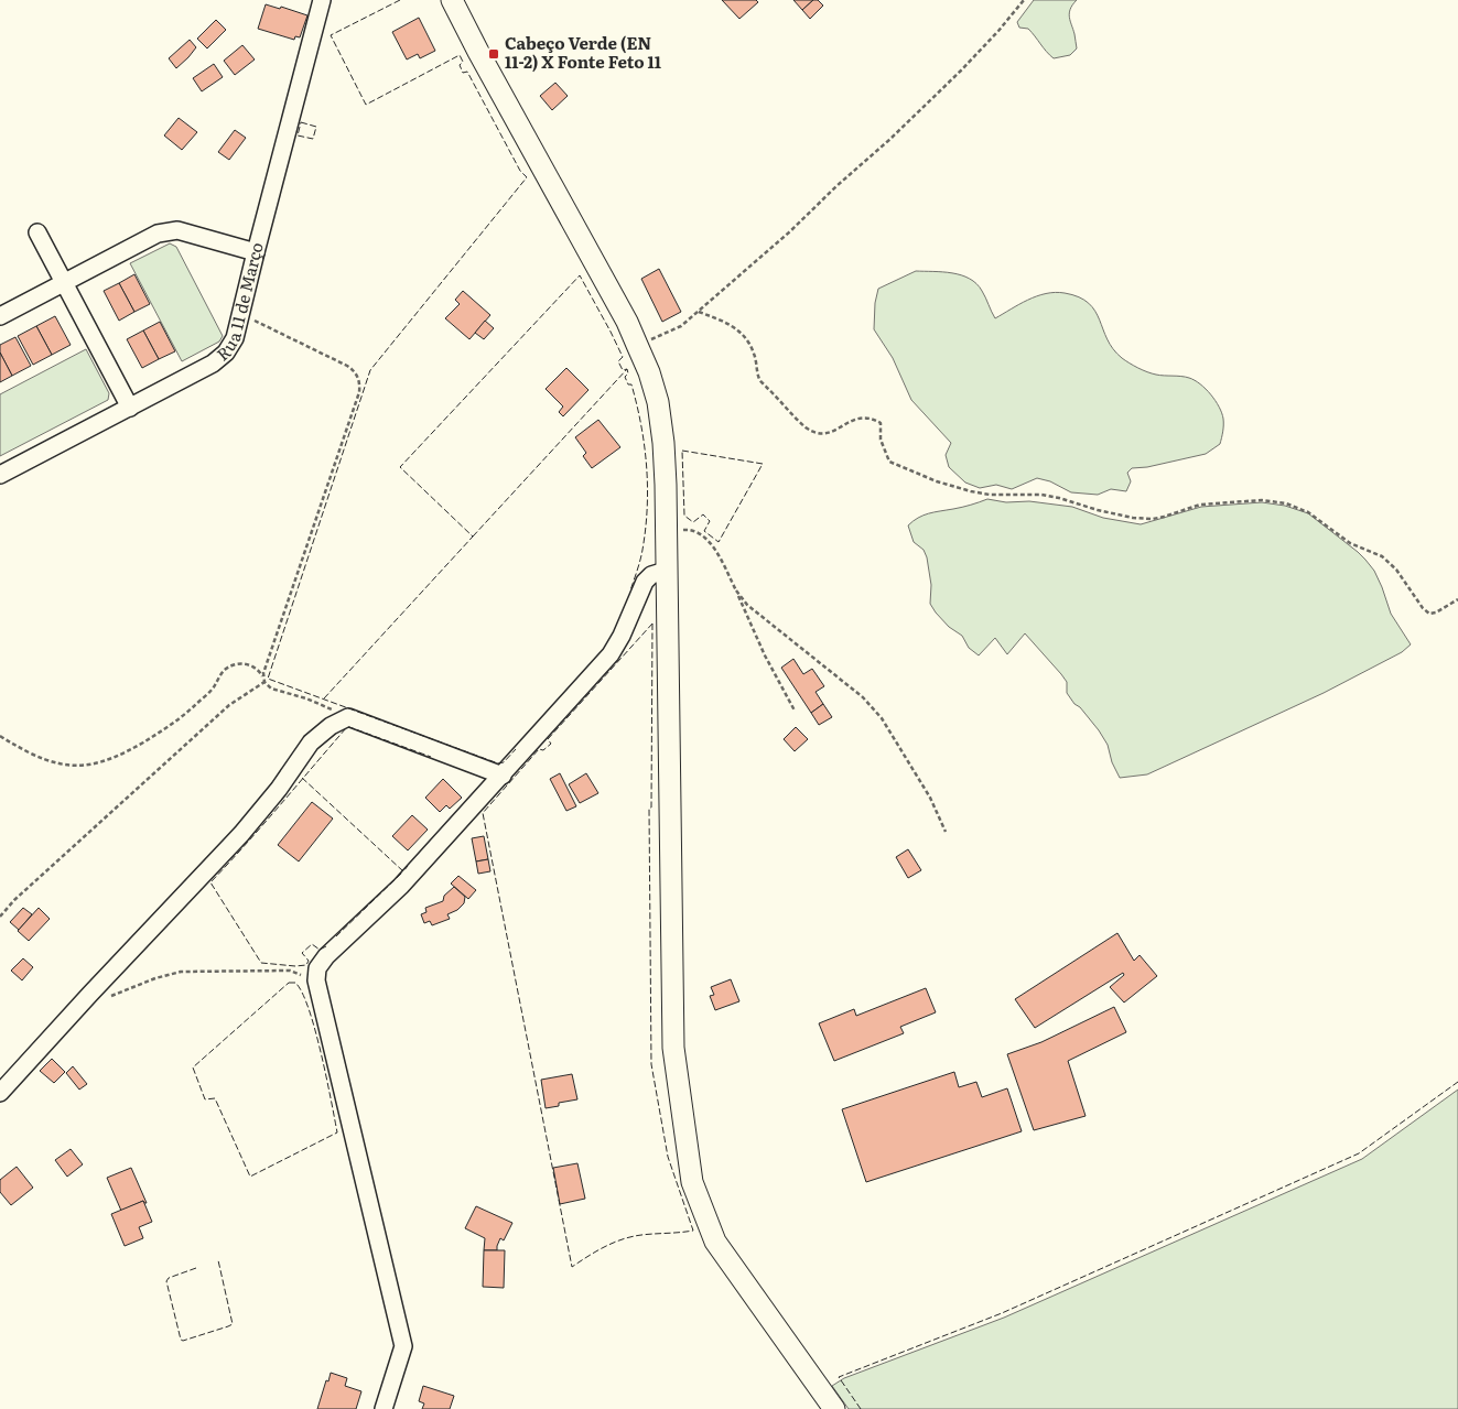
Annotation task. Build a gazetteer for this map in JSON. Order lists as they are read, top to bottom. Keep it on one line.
{"streets":{"street":["Rua 11 de Março"]},"places":{"transit":["Cabeço Verde (EN 11-2) X Fonte Feto 11"]}}
